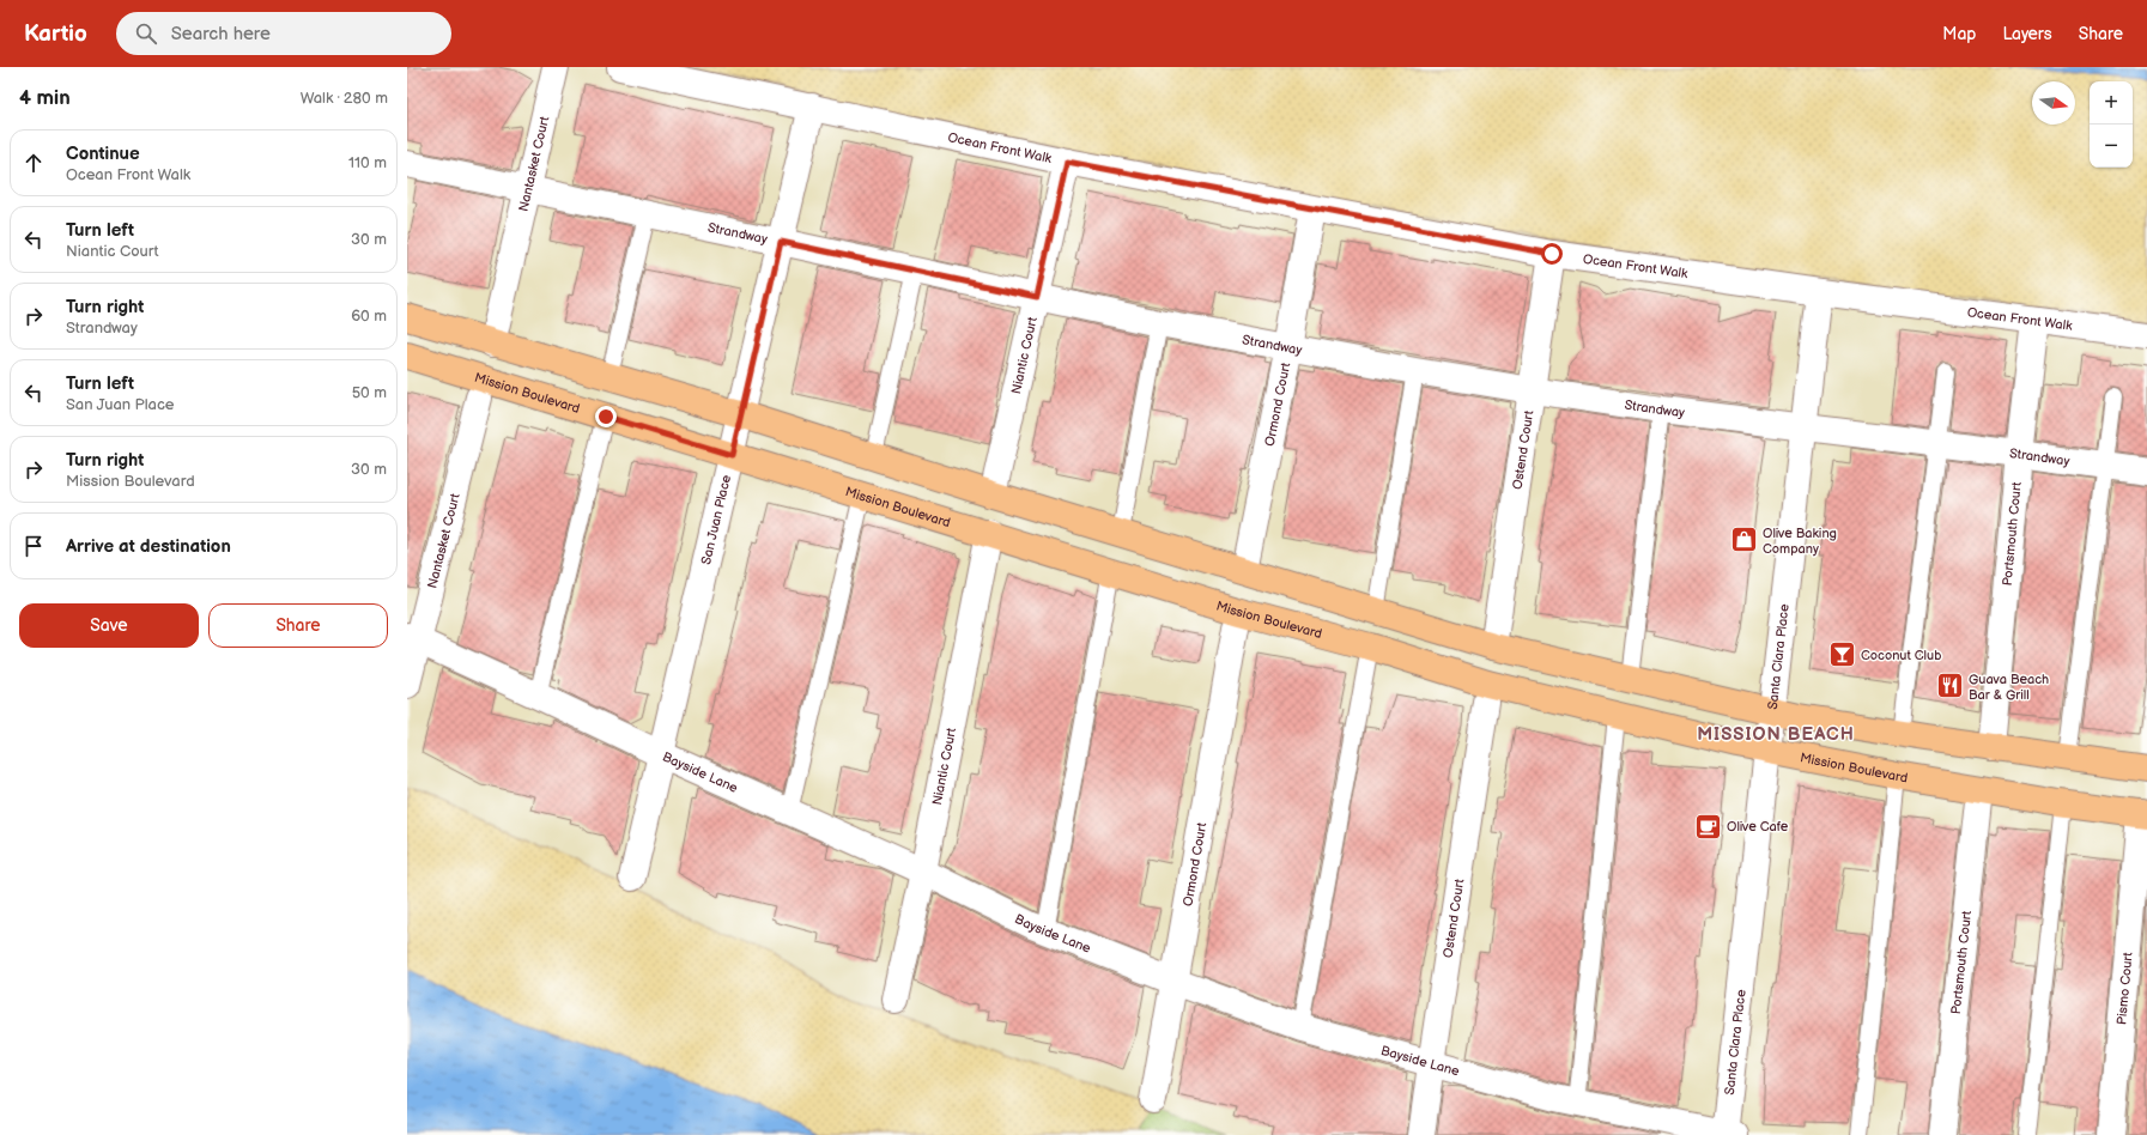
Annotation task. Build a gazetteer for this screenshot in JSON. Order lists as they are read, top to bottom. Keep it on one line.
{"streets":{"main road":["Mission Boulevard"],"street":["Ocean Front Walk","Nantasket Court","Strandway","Niantic Court","Ormond Court","Ostend Court","San Juan Place","Portsmouth Court","Santa Clara Place","Bayside Lane","Pismo Court"]},"crossings":[["Ocean Front Walk","Niantic Court"],["Ocean Front Walk","Ormond Court"],["Ocean Front Walk","Ostend Court"],["Ocean Front Walk","San Juan Place"],["Ocean Front Walk","Portsmouth Court"],["Ocean Front Walk","Santa Clara Place"],["Nantasket Court","Strandway"],["Nantasket Court","Bayside Lane"],["Strandway","Niantic Court"],["Strandway","Ormond Court"],["Strandway","Ostend Court"],["Strandway","San Juan Place"],["Strandway","Portsmouth Court"],["Strandway","Santa Clara Place"],["Niantic Court","Mission Boulevard"],["Niantic Court","Bayside Lane"],["Mission Boulevard","San Juan Place"],["Mission Boulevard","Portsmouth Court"],["Mission Boulevard","Santa Clara Place"],["Mission Boulevard","Pismo Court"],["Ormond Court","Bayside Lane"],["Ostend Court","Bayside Lane"],["San Juan Place","Bayside Lane"],["Santa Clara Place","Bayside Lane"]],"districts":["MISSION BEACH"],"places":{"shop":["Olive Baking Company"],"bar":["Coconut Club"],"restaurant":["Guava Beach Bar & Grill"],"cafe":["Olive Cafe"]},"north":"right","page":{"header":"Kartio","search":"Search here","nav":["Map","Layers","Share"],"heading":["4 min","Walk · 280 m"],"map_buttons":["+","−"],"list":[["Continue","Ocean Front Walk","110 m"],["Turn left","Niantic Court","30 m"],["Turn right","Strandway","60 m"],["Turn left","San Juan Place","50 m"],["Turn right","Mission Boulevard","30 m"],"Arrive at destination"],"buttons":["Save","Share"]}}
